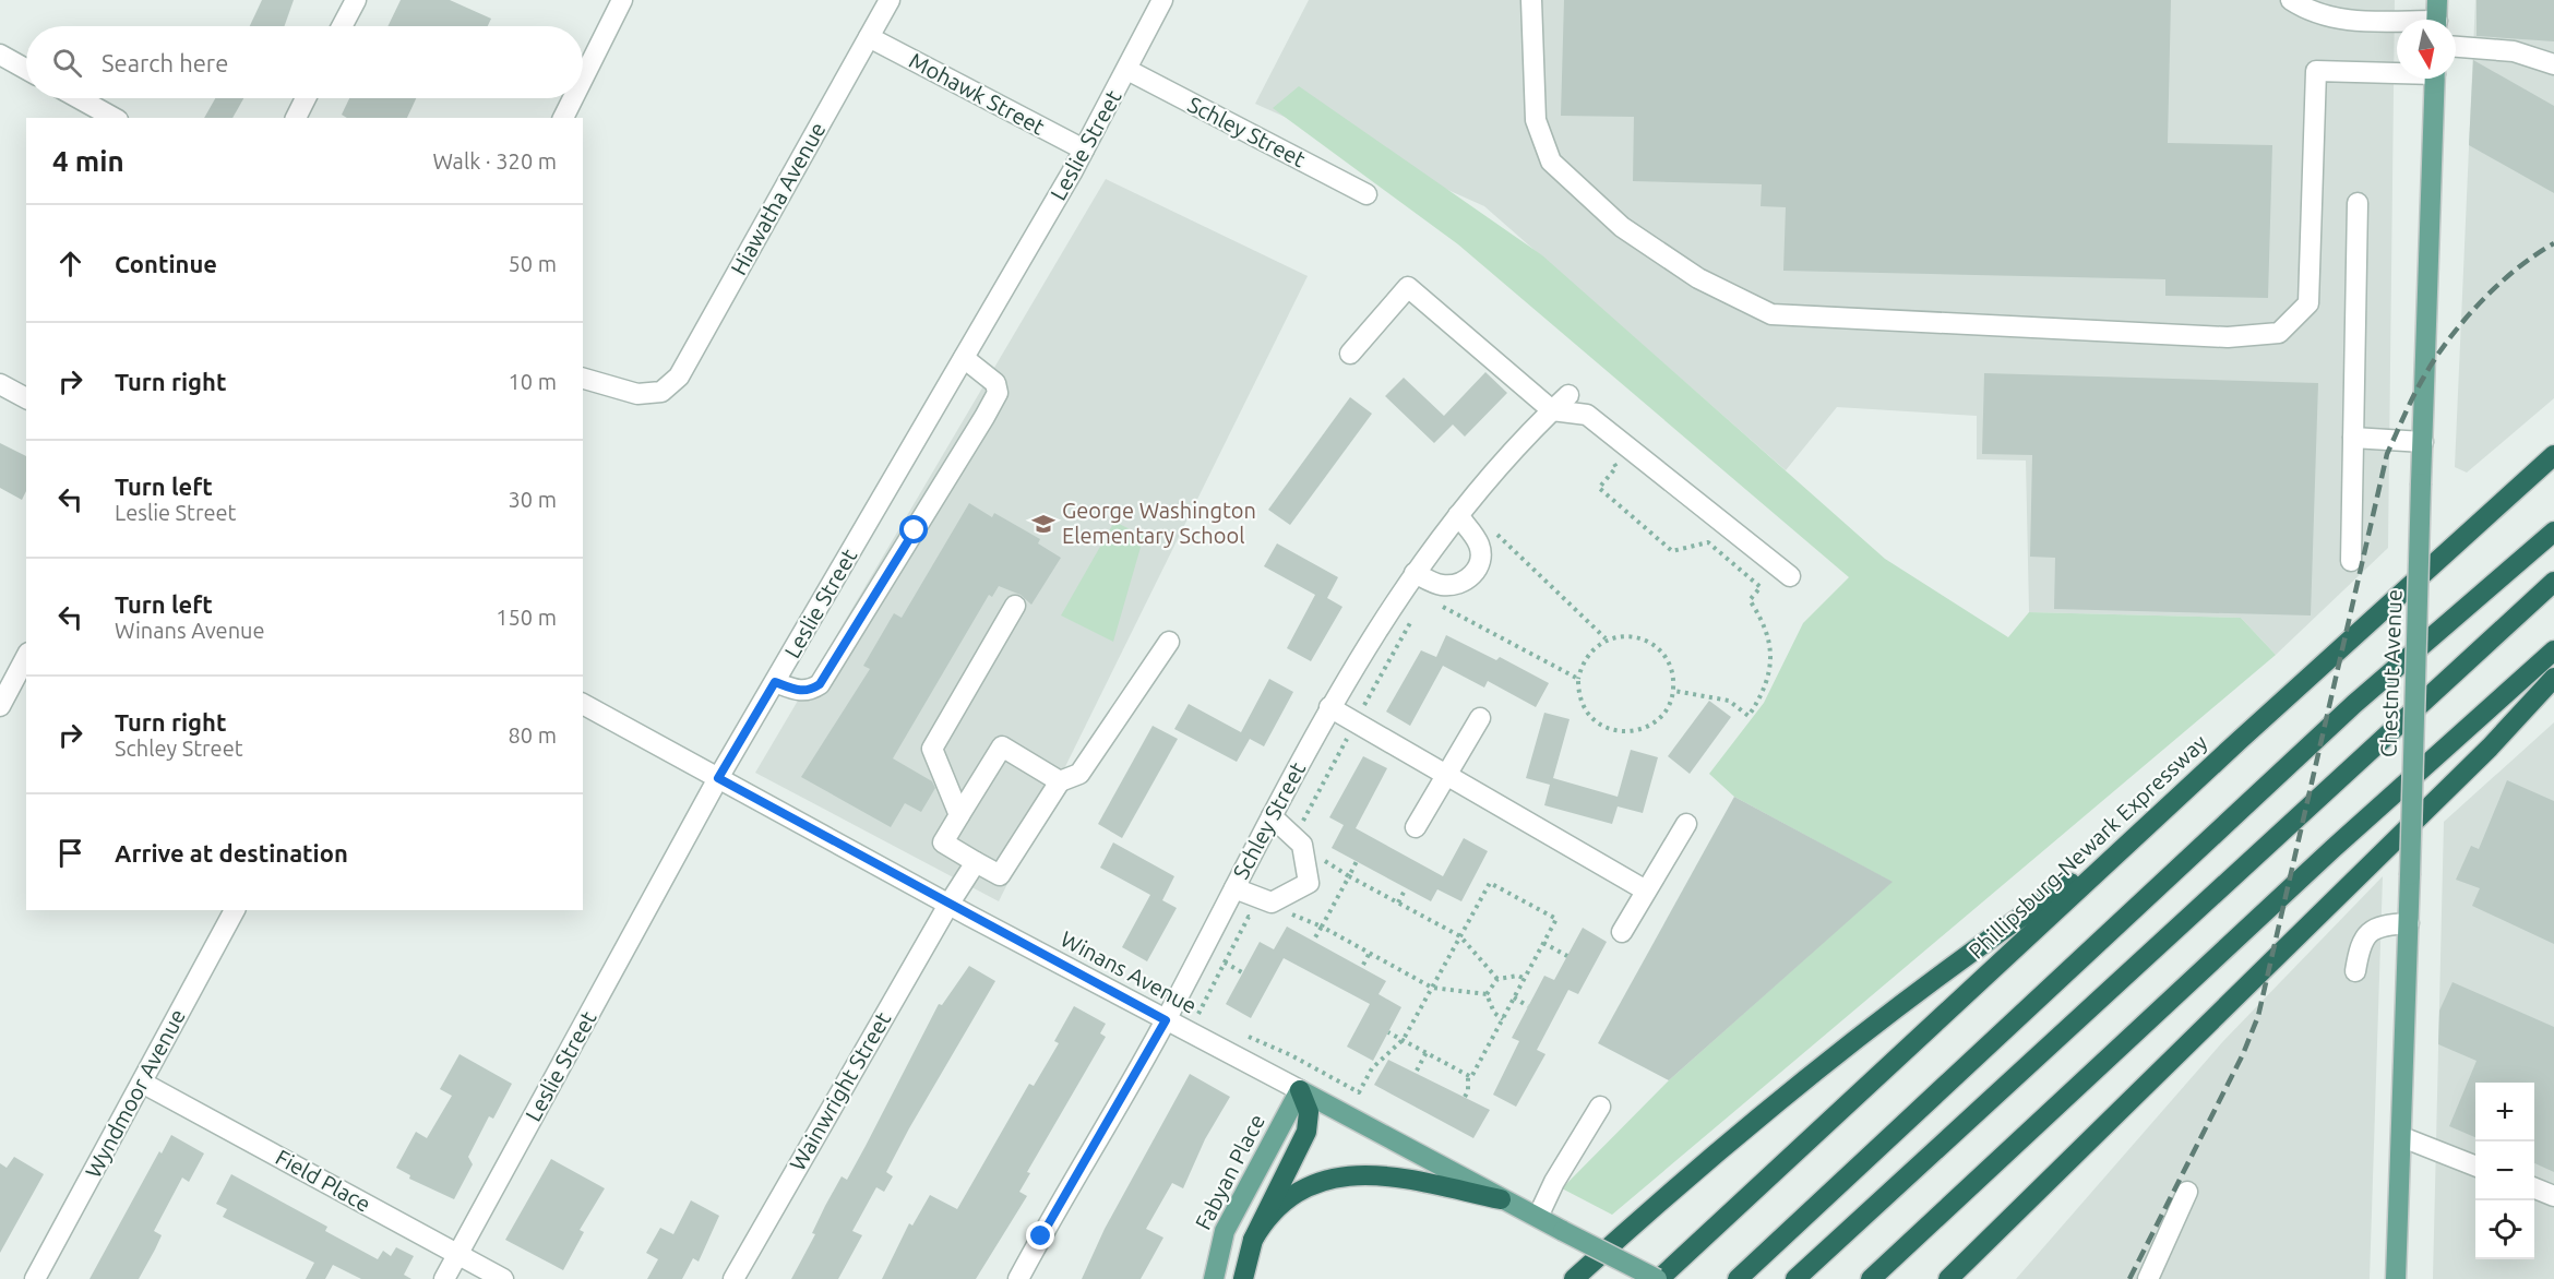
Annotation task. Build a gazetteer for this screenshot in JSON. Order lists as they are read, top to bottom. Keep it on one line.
{"streets":{"highway":["Phillipsburg-Newark Expressway"],"main road":["Chestnut Avenue","Winans Avenue","Fabyan Place"],"street":["Mohawk Street","Schley Street","Leslie Street","Hiawatha Avenue","Wainwright Street","Wyndmoor Avenue","Field Place"]},"crossings":[["Mohawk Street","Leslie Street"],["Mohawk Street","Hiawatha Avenue"],["Schley Street","Leslie Street"],["Schley Street","Winans Avenue"],["Leslie Street","Winans Avenue"],["Leslie Street","Field Place"],["Phillipsburg-Newark Expressway","Winans Avenue"],["Winans Avenue","Wainwright Street"],["Winans Avenue","Fabyan Place"],["Wyndmoor Avenue","Field Place"]],"places":{"school or university":["George Washington Elementary School"]},"north":"bottom","page":{"search":"Search here","heading":["4 min","Walk · 320 m"],"list":[["Continue","50 m"],["Turn right","10 m"],["Turn left","Leslie Street","30 m"],["Turn left","Winans Avenue","150 m"],["Turn right","Schley Street","80 m"],"Arrive at destination"],"map_buttons":["+","−"]}}
